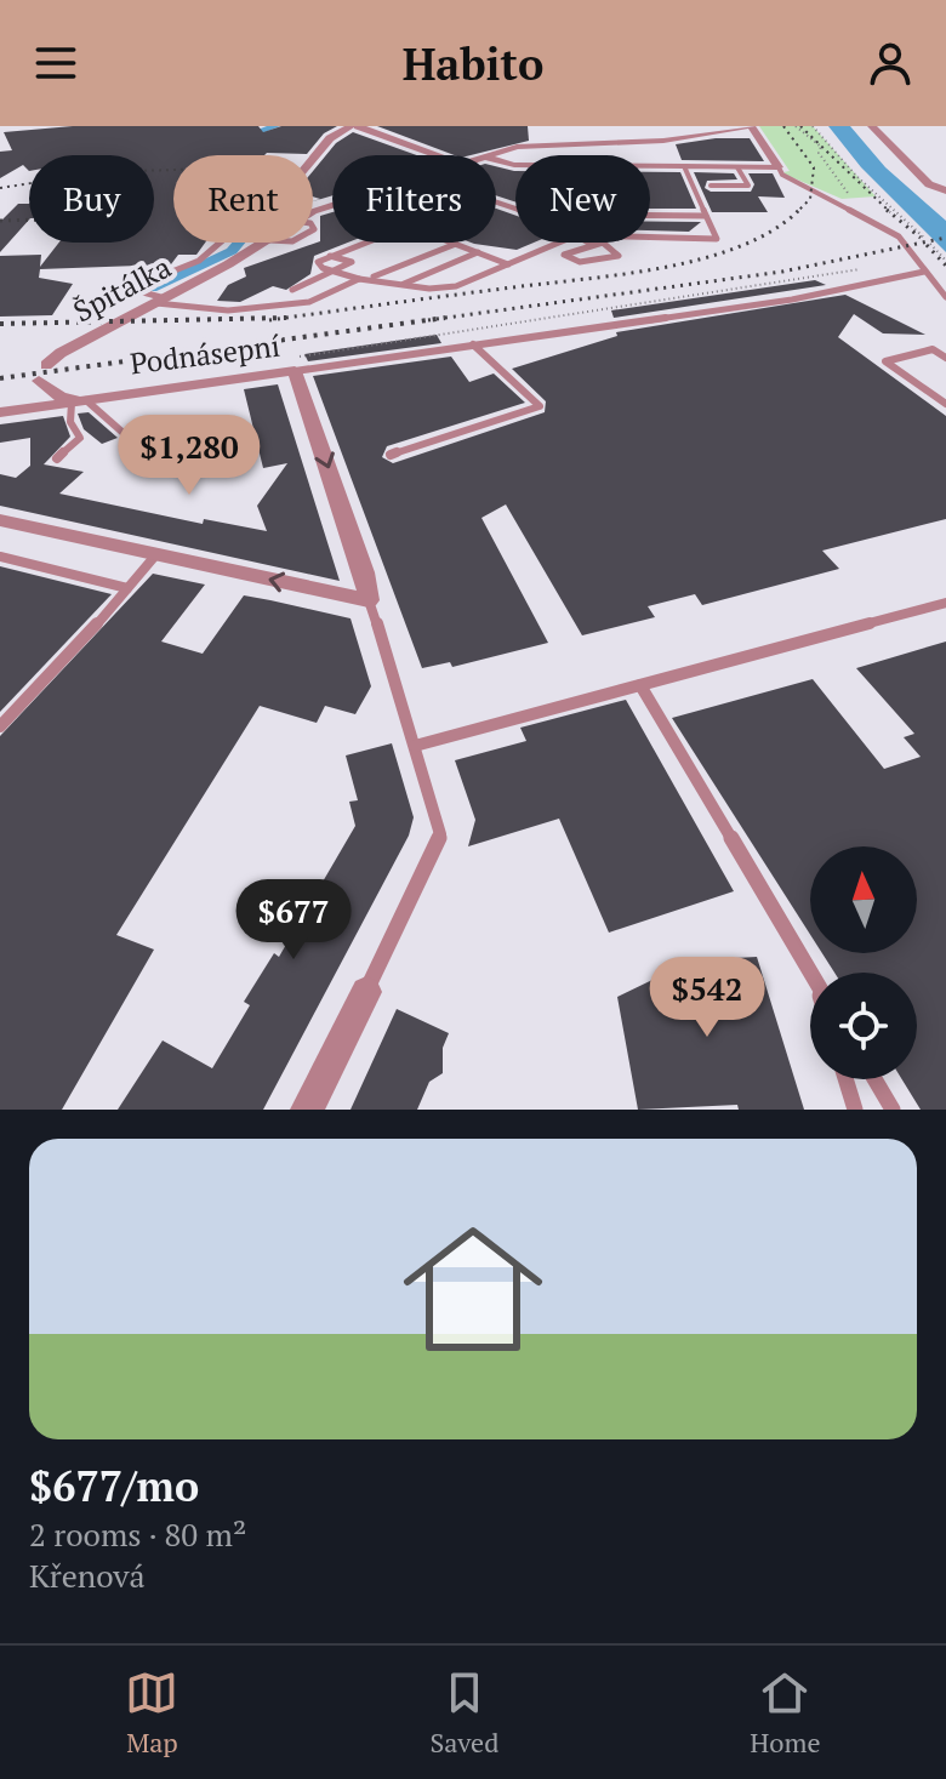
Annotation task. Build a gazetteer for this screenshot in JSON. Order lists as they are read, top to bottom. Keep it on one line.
{"streets":{"street":["Špitálka","Podnásepní"]},"one_way":["Podnásepní"],"north":"top","page":{"header":"Habito","chip":["Buy","Rent","Filters","New"],"price":["$1,280","$677","$542"],"list":[{"name":"$677/mo","note":"2 rooms · 80 m² · Křenová"}],"tabs":["Map","Saved","Home"]}}
